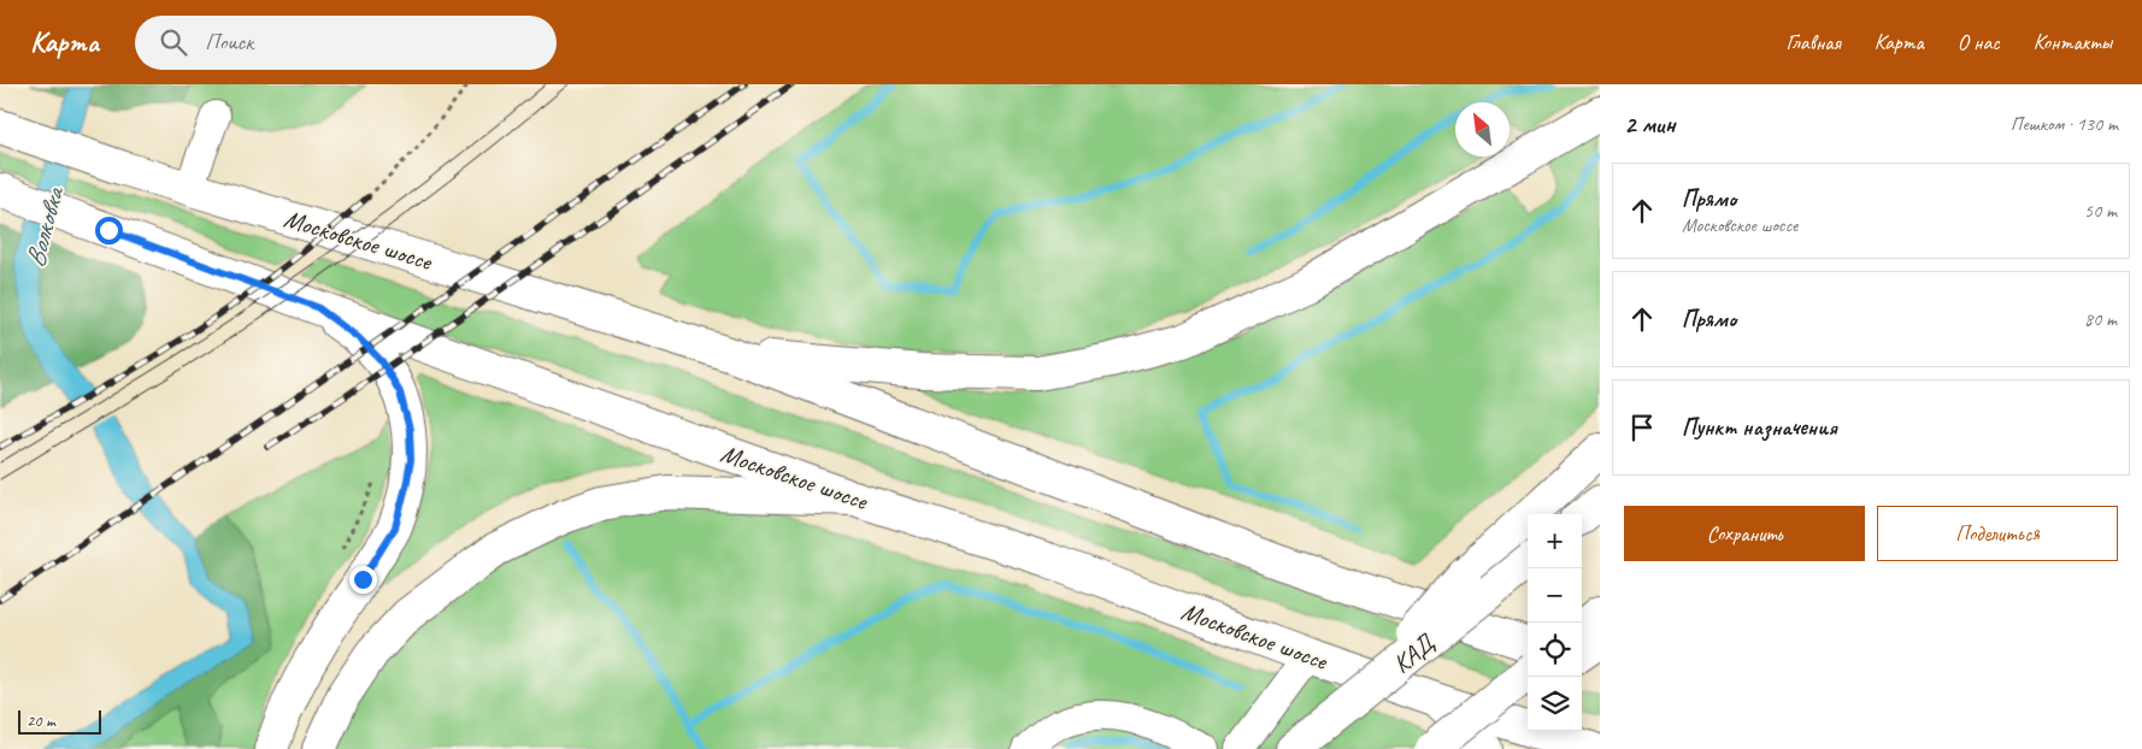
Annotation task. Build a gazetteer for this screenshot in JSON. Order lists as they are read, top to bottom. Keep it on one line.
{"streets":{"main road":["Московское шоссе","КАД"]},"water":["Волковка"],"scale_bar":"20 m","north":"top left","page":{"header":"Карта","search":"Поиск","nav":["Главная","Карта","О нас","Контакты"],"heading":["2 мин","Пешком · 130 m"],"list":[["Прямо","Московское шоссе","50 m"],["Прямо","80 m"],"Пункт назначения"],"buttons":["Сохранить","Поделиться"],"map_buttons":["+","−"],"scale":"20 m"}}
